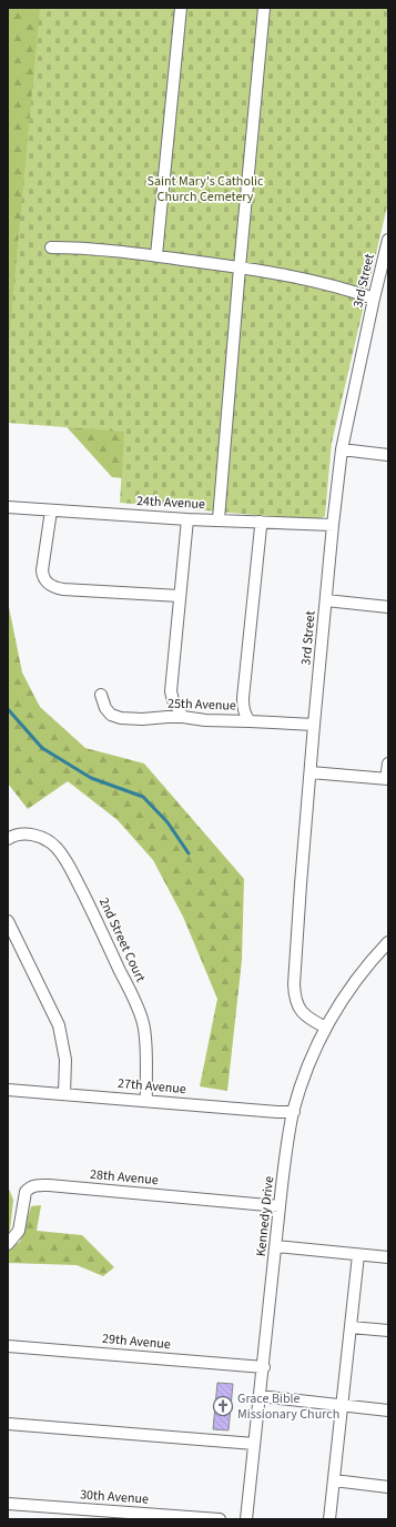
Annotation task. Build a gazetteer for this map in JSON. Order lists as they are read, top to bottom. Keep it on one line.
{"streets":{"street":["3rd Street","24th Avenue","25th Avenue","2nd Street Court","27th Avenue","28th Avenue","Kennedy Drive","29th Avenue","30th Avenue"]},"crossings":[["3rd Street","24th Avenue"],["3rd Street","25th Avenue"],["3rd Street","Kennedy Drive"],["2nd Street Court","27th Avenue"],["27th Avenue","Kennedy Drive"],["28th Avenue","Kennedy Drive"],["Kennedy Drive","29th Avenue"]],"parks":["Saint Mary's Catholic Church Cemetery"],"places":{"church":["Grace Bible Missionary Church"]}}
